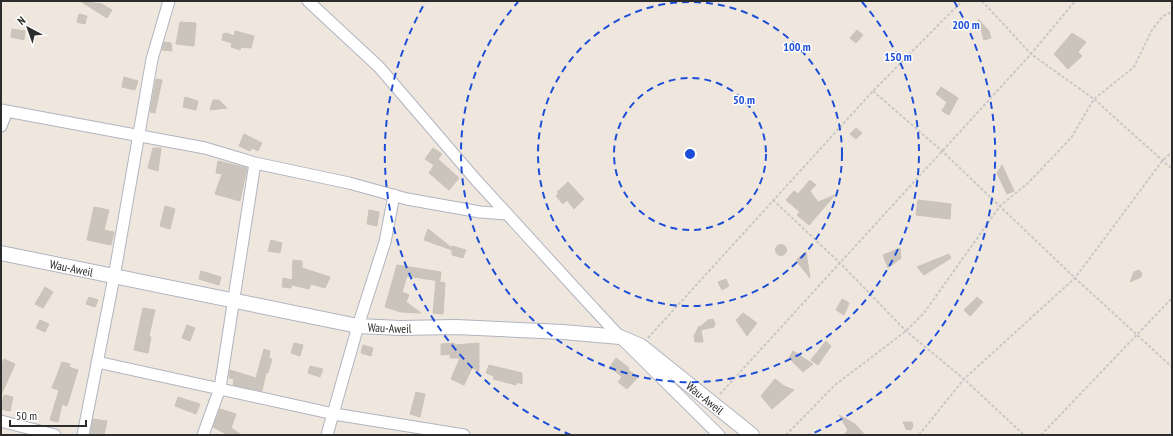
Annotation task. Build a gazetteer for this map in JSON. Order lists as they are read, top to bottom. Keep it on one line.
{"streets":{"street":["Wau-Aweil"]},"scale_bar":"50 m","north":"top left","rings":["200 m","100 m","150 m","50 m"]}
